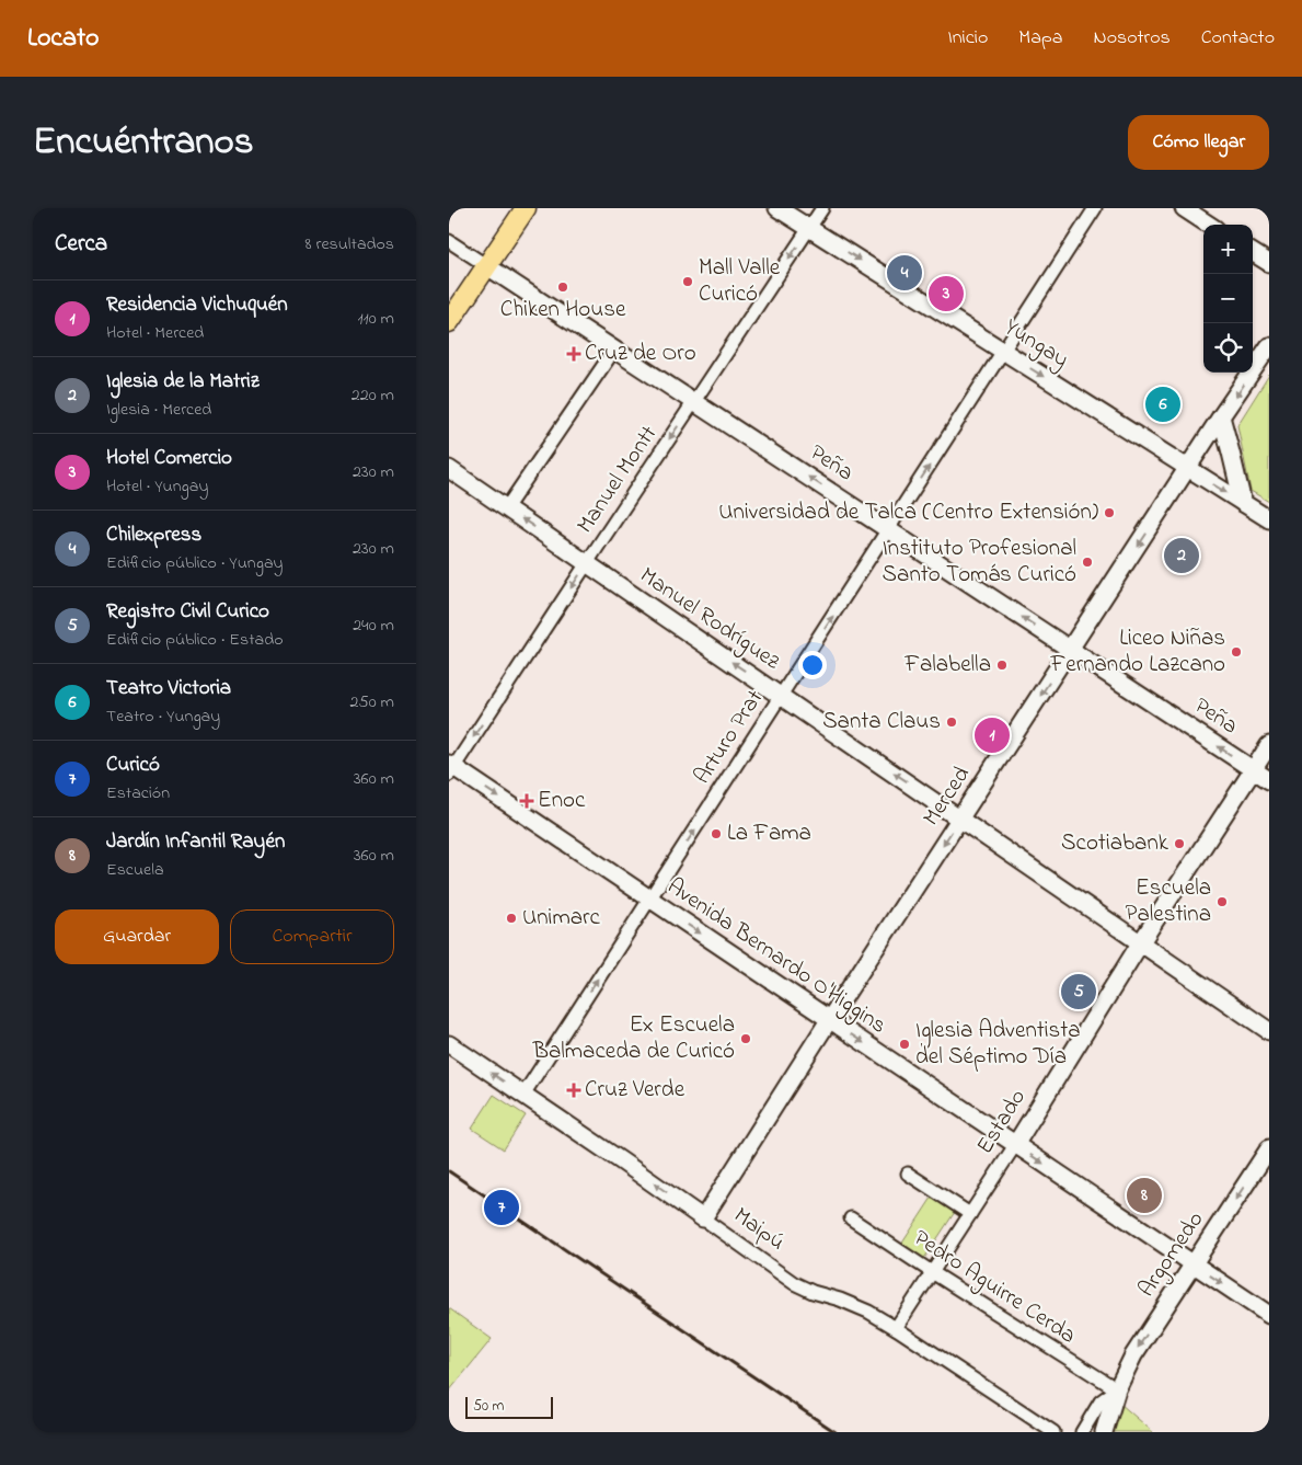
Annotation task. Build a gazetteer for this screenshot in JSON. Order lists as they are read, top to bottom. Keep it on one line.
{"streets":{"street":["Yungay","Peña","Manuel Montt","Manuel Rodríguez","Arturo Prat","Merced","Avenida Bernardo O'Higgins","Estado","Maipú","Argomedo","Pedro Aguirre Cerda"]},"crossings":[["Yungay","Manuel Montt"],["Yungay","Arturo Prat"],["Yungay","Merced"],["Peña","Manuel Montt"],["Peña","Arturo Prat"],["Peña","Merced"],["Peña","Estado"],["Manuel Montt","Manuel Rodríguez"],["Manuel Montt","Avenida Bernardo O'Higgins"],["Manuel Rodríguez","Arturo Prat"],["Manuel Rodríguez","Merced"],["Manuel Rodríguez","Estado"],["Arturo Prat","Avenida Bernardo O'Higgins"],["Arturo Prat","Maipú"],["Merced","Avenida Bernardo O'Higgins"],["Merced","Maipú"],["Avenida Bernardo O'Higgins","Estado"],["Avenida Bernardo O'Higgins","Argomedo"],["Estado","Maipú"],["Estado","Pedro Aguirre Cerda"],["Argomedo","Pedro Aguirre Cerda"]],"one_way":["Yungay","Peña","Manuel Montt","Manuel Rodríguez","Arturo Prat","Merced","Avenida Bernardo O'Higgins","Maipú","Argomedo"],"places":{"other":["Mall Valle Curicó","Chiken House","Universidad de Talca (Centro Extensión)","Instituto Profesional Santo Tomás Curicó","Liceo Niñas Fernando Lazcano","Falabella","Santa Claus","La Fama","Scotiabank","Escuela Palestina","Unimarc","Ex Escuela Balmaceda de Curicó","Iglesia Adventista del Séptimo Día"],"health":["Cruz de Oro","Enoc","Cruz Verde"]},"scale_bar":"50 m","page":{"header":"Locato","nav":["Inicio","Mapa","Nosotros","Contacto"],"title":"Encuéntranos","buttons":["Cómo llegar",["Guardar","Compartir"]],"heading":["Cerca","8 resultados"],"map_buttons":["+","−"],"pins":["4","3","6","2","1","5","8","7"],"list":[{"mark":"1","name":"Residencia Vichuquén","note":"Hotel · Merced","value":"110 m"},{"mark":"2","name":"Iglesia de la Matriz","note":"Iglesia · Merced","value":"220 m"},{"mark":"3","name":"Hotel Comercio","note":"Hotel · Yungay","value":"230 m"},{"mark":"4","name":"Chilexpress","note":"Edificio público · Yungay","value":"230 m"},{"mark":"5","name":"Registro Civil Curico","note":"Edificio público · Estado","value":"240 m"},{"mark":"6","name":"Teatro Victoria","note":"Teatro · Yungay","value":"250 m"},{"mark":"7","name":"Curicó","note":"Estación","value":"360 m"},{"mark":"8","name":"Jardín Infantil Rayén","note":"Escuela","value":"360 m"}],"scale":"50 m"}}
